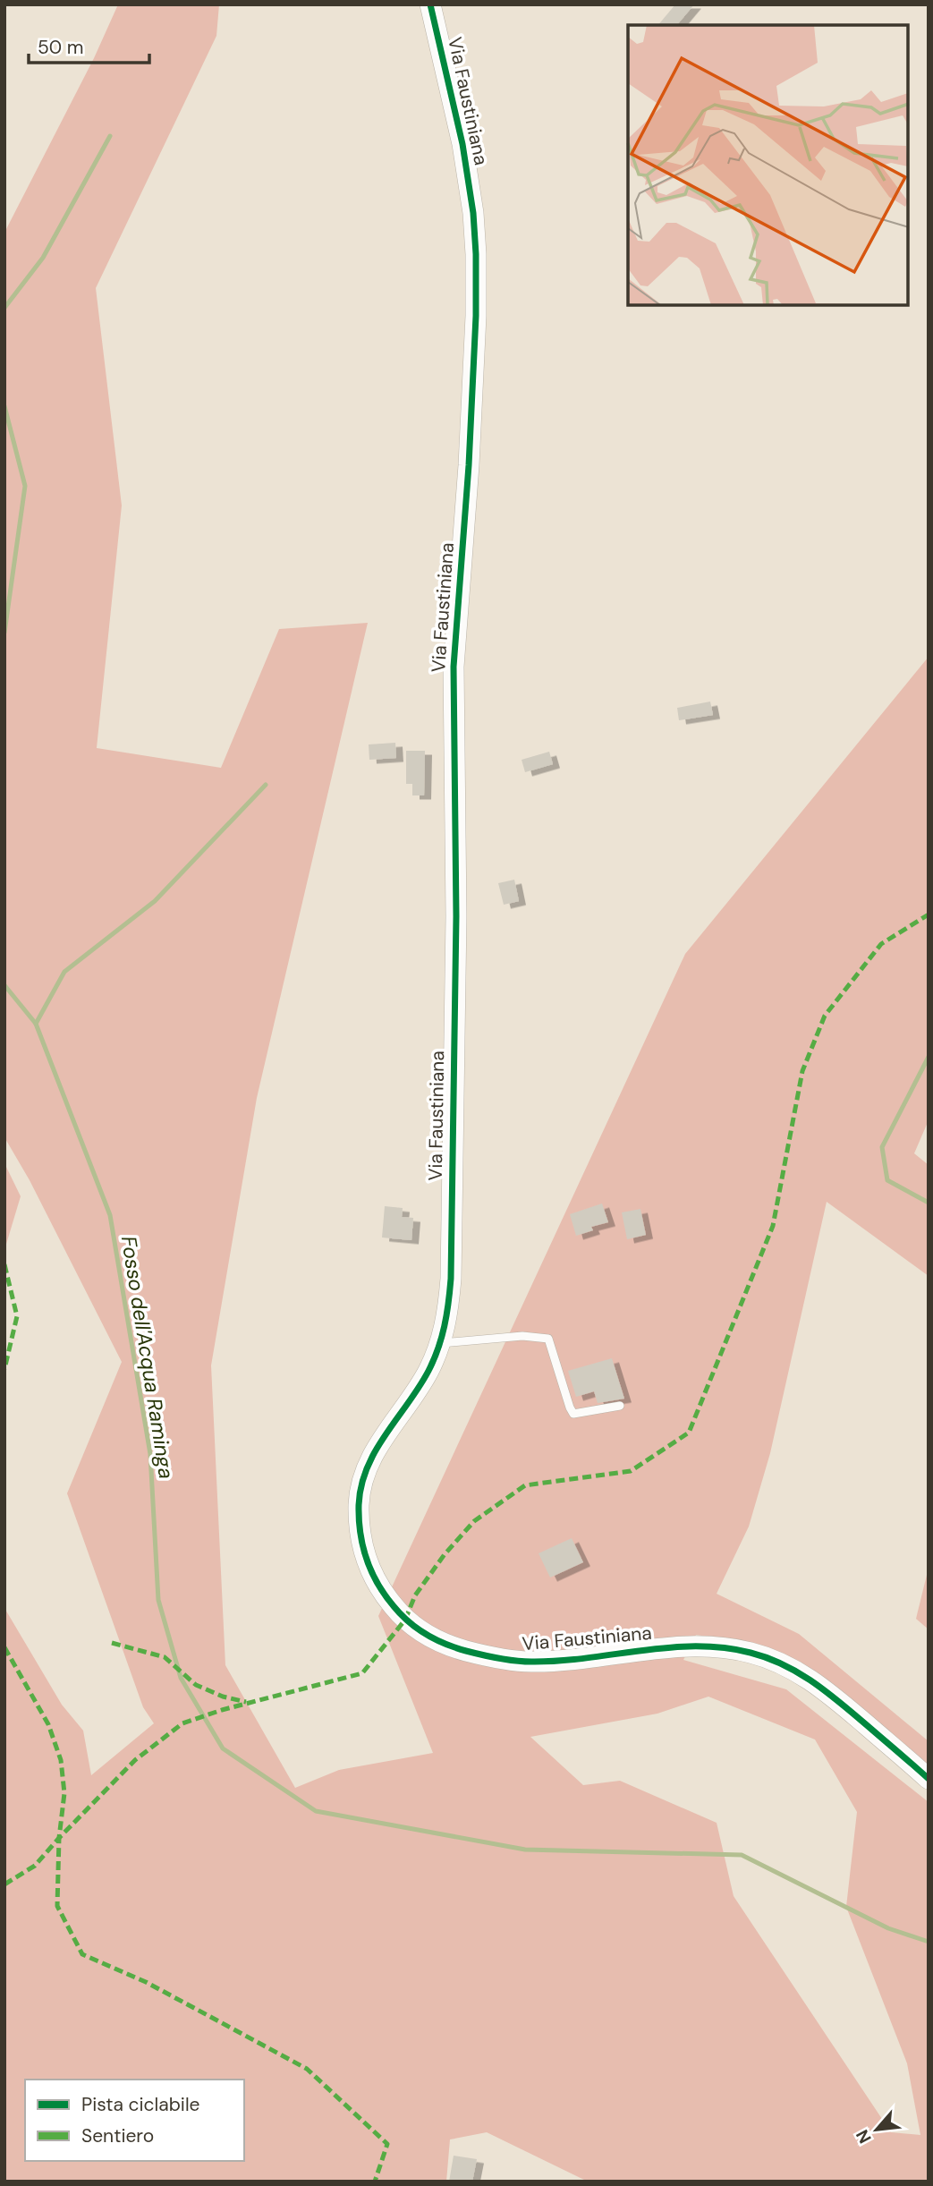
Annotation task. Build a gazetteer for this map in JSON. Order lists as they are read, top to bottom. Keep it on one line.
{"streets":{"street":["Via Faustiniana"]},"water":["Fosso dell'Acqua Raminga"],"legend":["Pista ciclabile","Sentiero"],"scale_bar":"50 m","north":"bottom left"}
